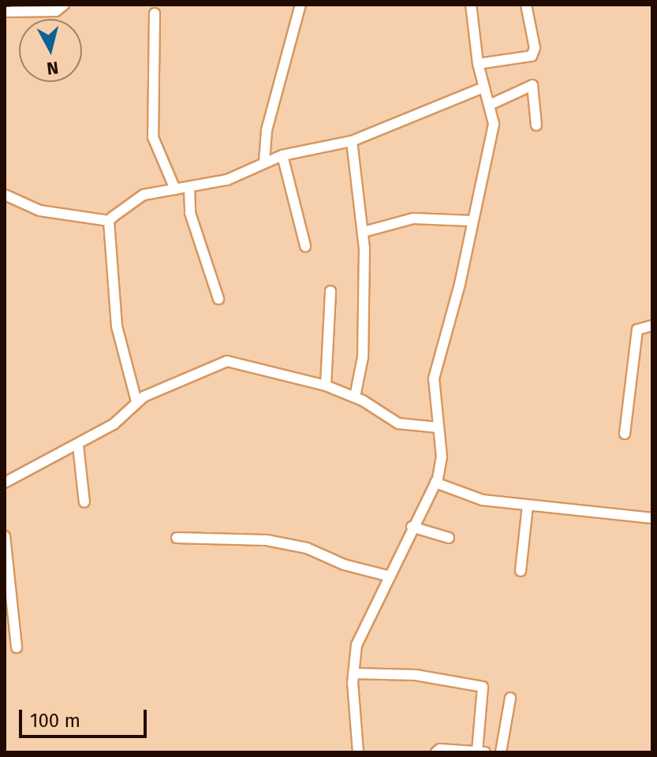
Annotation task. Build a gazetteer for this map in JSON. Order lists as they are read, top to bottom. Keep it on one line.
{"scale_bar":"100 m","north":"bottom"}
